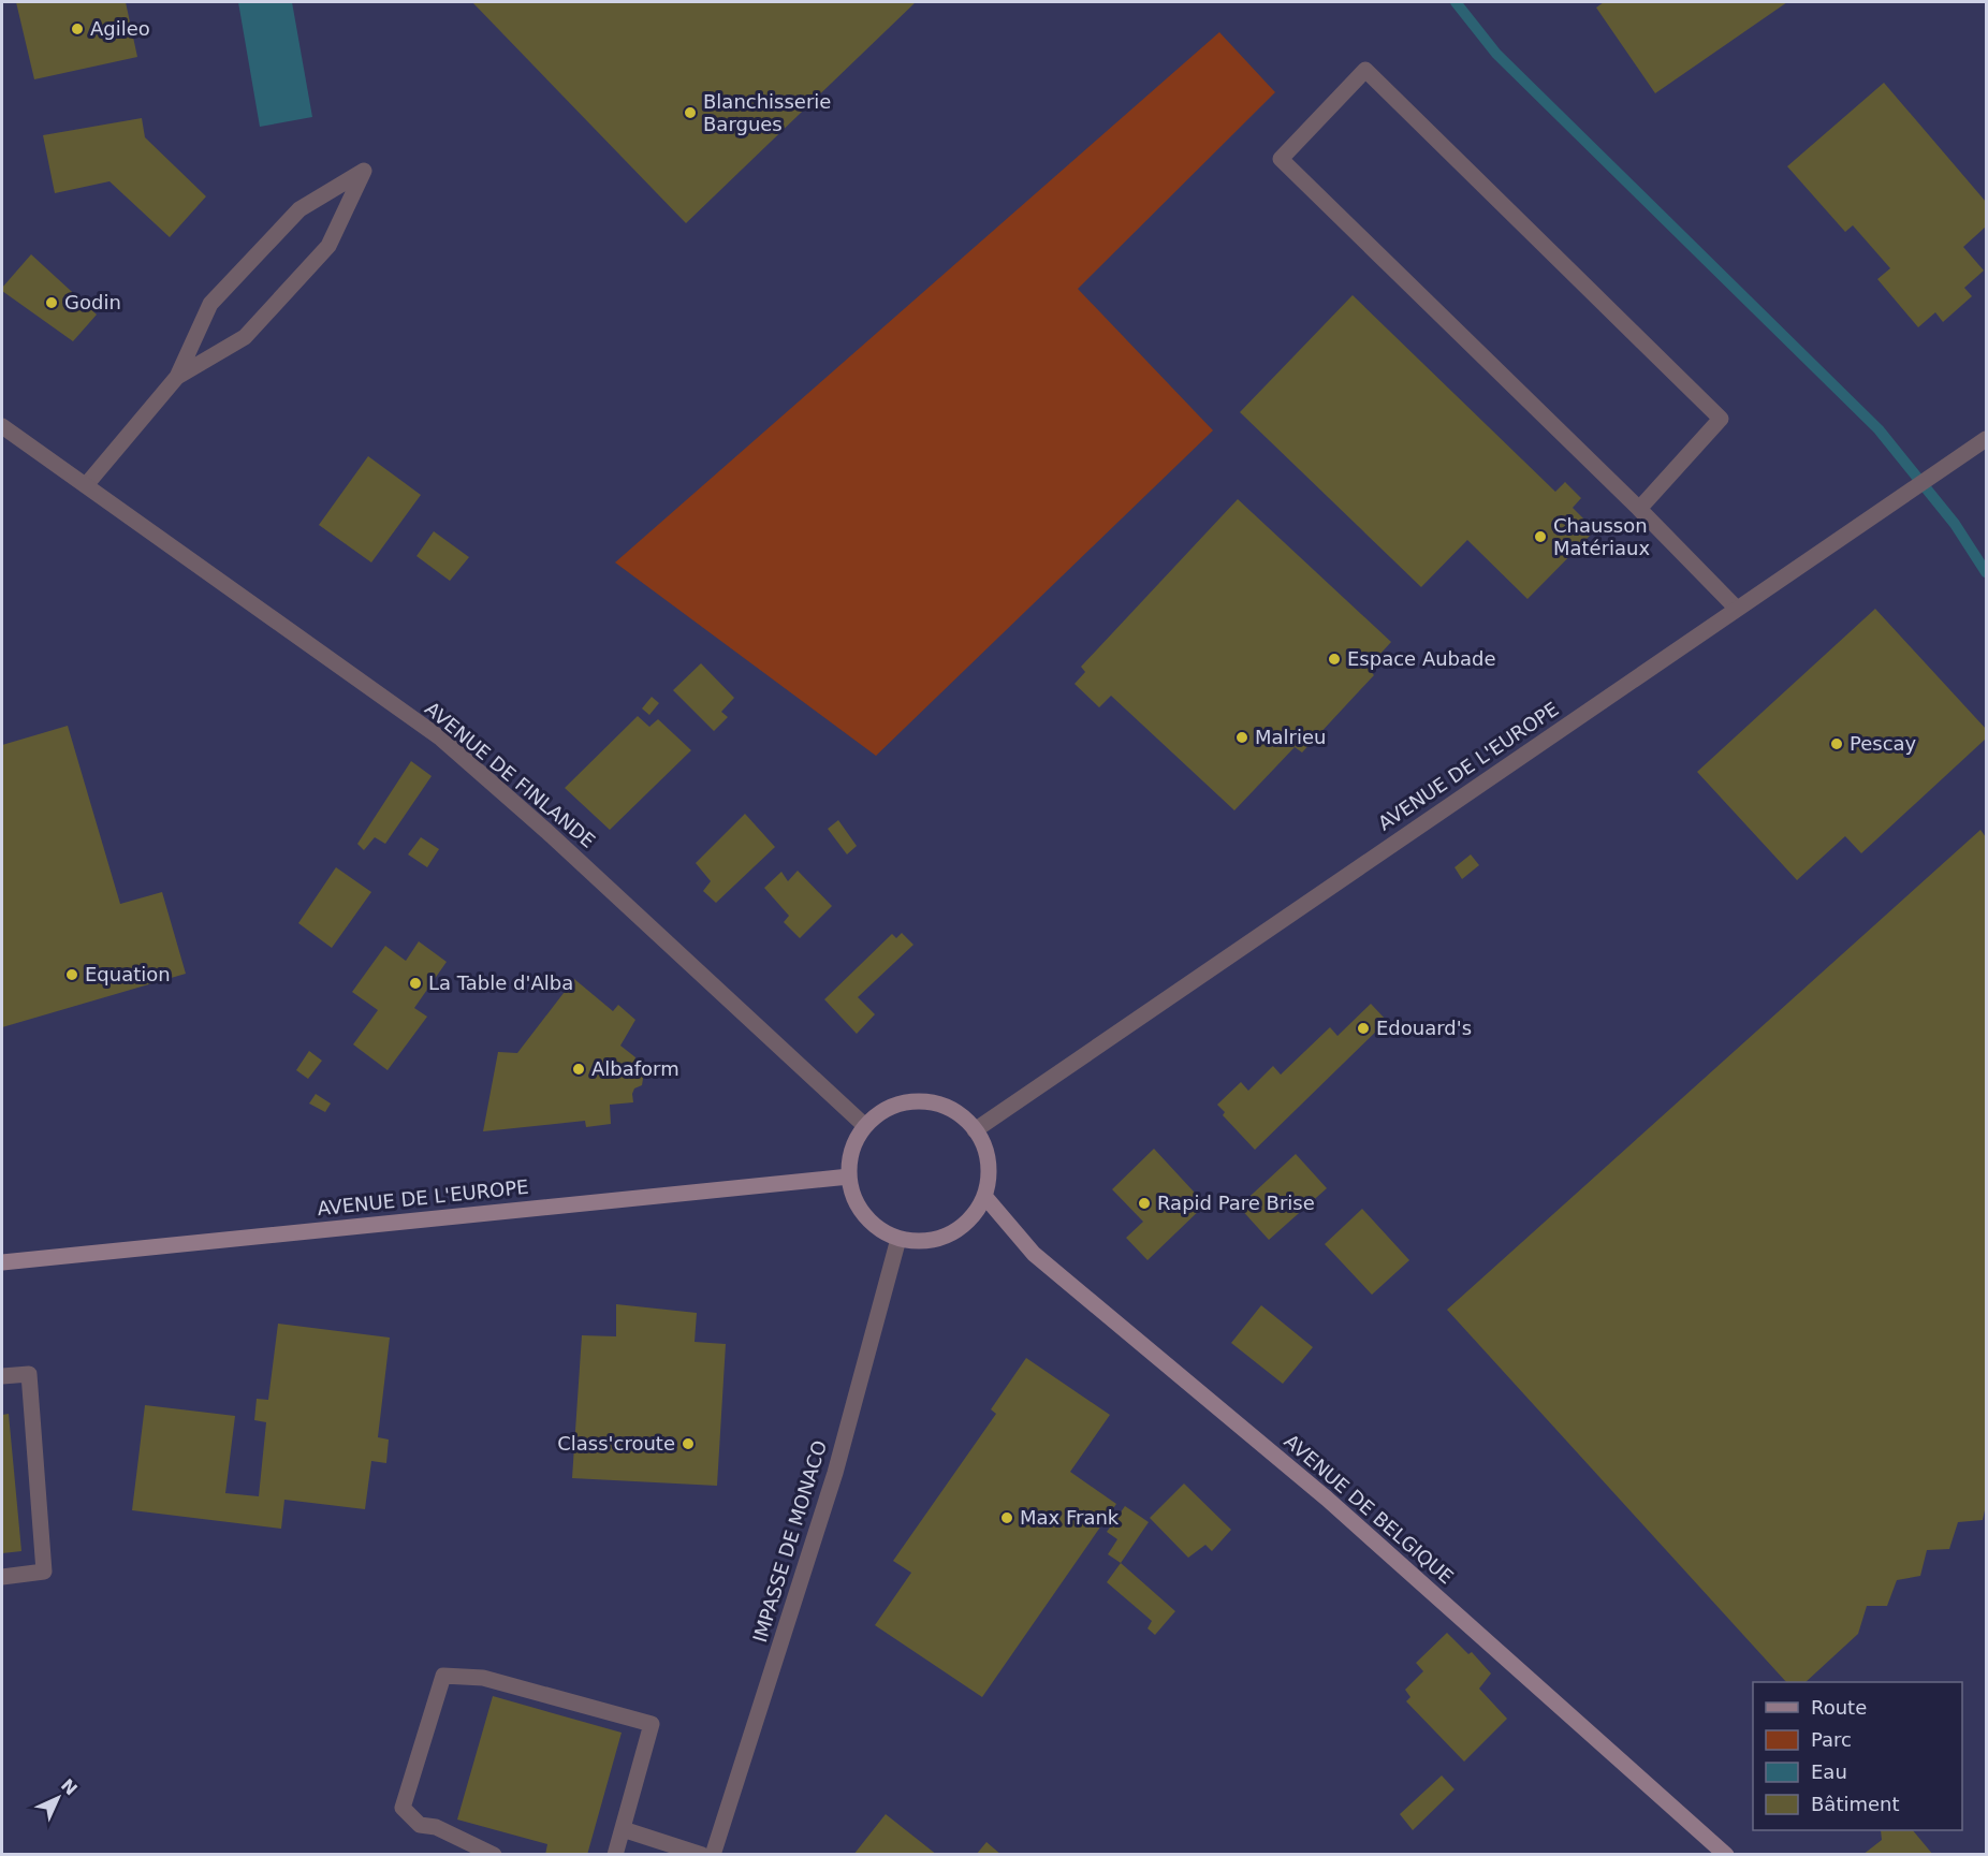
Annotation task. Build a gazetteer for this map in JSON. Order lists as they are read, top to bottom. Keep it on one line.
{"streets":{"street":["AVENUE DE L'EUROPE","AVENUE DE FINLANDE","AVENUE DE BELGIQUE","IMPASSE DE MONACO"]},"crossings":[["AVENUE DE L'EUROPE","AVENUE DE FINLANDE"],["AVENUE DE L'EUROPE","AVENUE DE BELGIQUE"],["AVENUE DE L'EUROPE","IMPASSE DE MONACO"],["AVENUE DE FINLANDE","AVENUE DE BELGIQUE"],["AVENUE DE FINLANDE","IMPASSE DE MONACO"],["AVENUE DE BELGIQUE","IMPASSE DE MONACO"]],"places":["Agileo","Blanchisserie Bargues","Godin","Chausson Matériaux","Espace Aubade","Malrieu","Pescay","Equation","La Table d'Alba","Edouard's","Albaform","Rapid Pare Brise","Class'croute","Max Frank"],"legend":["Route","Parc","Eau","Bâtiment"],"north":"top right"}
